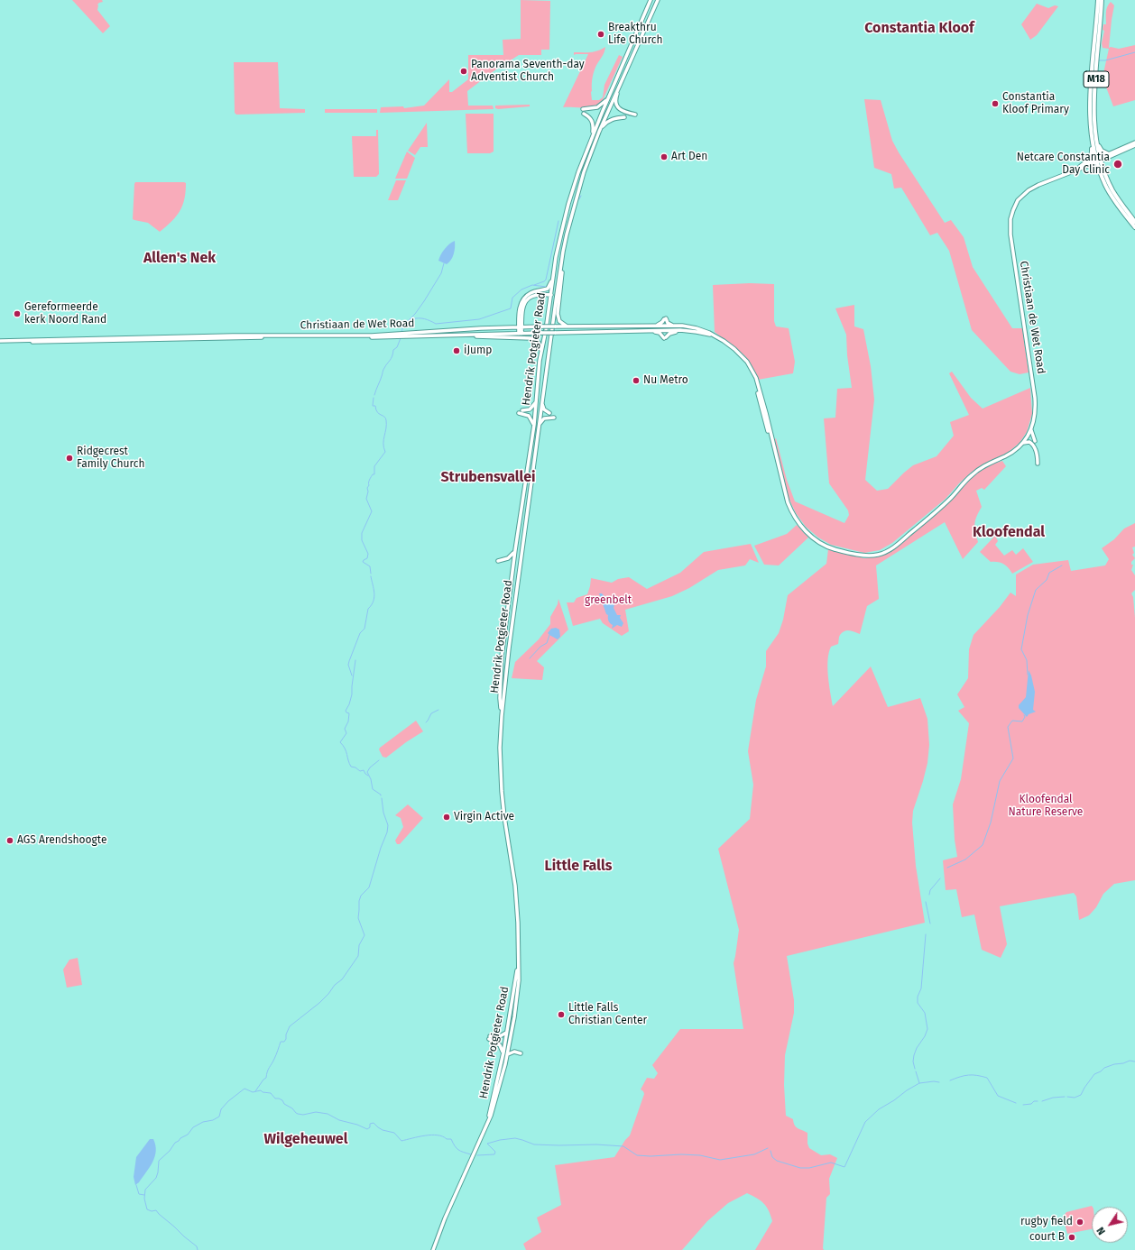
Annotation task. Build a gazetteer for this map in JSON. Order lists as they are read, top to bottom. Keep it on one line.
{"streets":{"main road":["M18","Christiaan de Wet Road","Hendrik Potgieter Road"]},"crossings":[["M18","Christiaan de Wet Road"]],"districts":["Constantia Kloof","Allen's Nek","Strubensvallei","Kloofendal","Little Falls","Wilgeheuwel"],"parks":["greenbelt","Kloofendal Nature Reserve"],"places":["Breakthru Life Church","Panorama Seventh-day Adventist Church","Constantia Kloof Primary","Art Den","Netcare Constantia Day Clinic","Gereformeerde kerk Noord Rand","iJump","Nu Metro","Ridgecrest Family Church","Virgin Active","AGS Arendshoogte","Little Falls Christian Center","rugby field","court B"],"north":"bottom left"}
